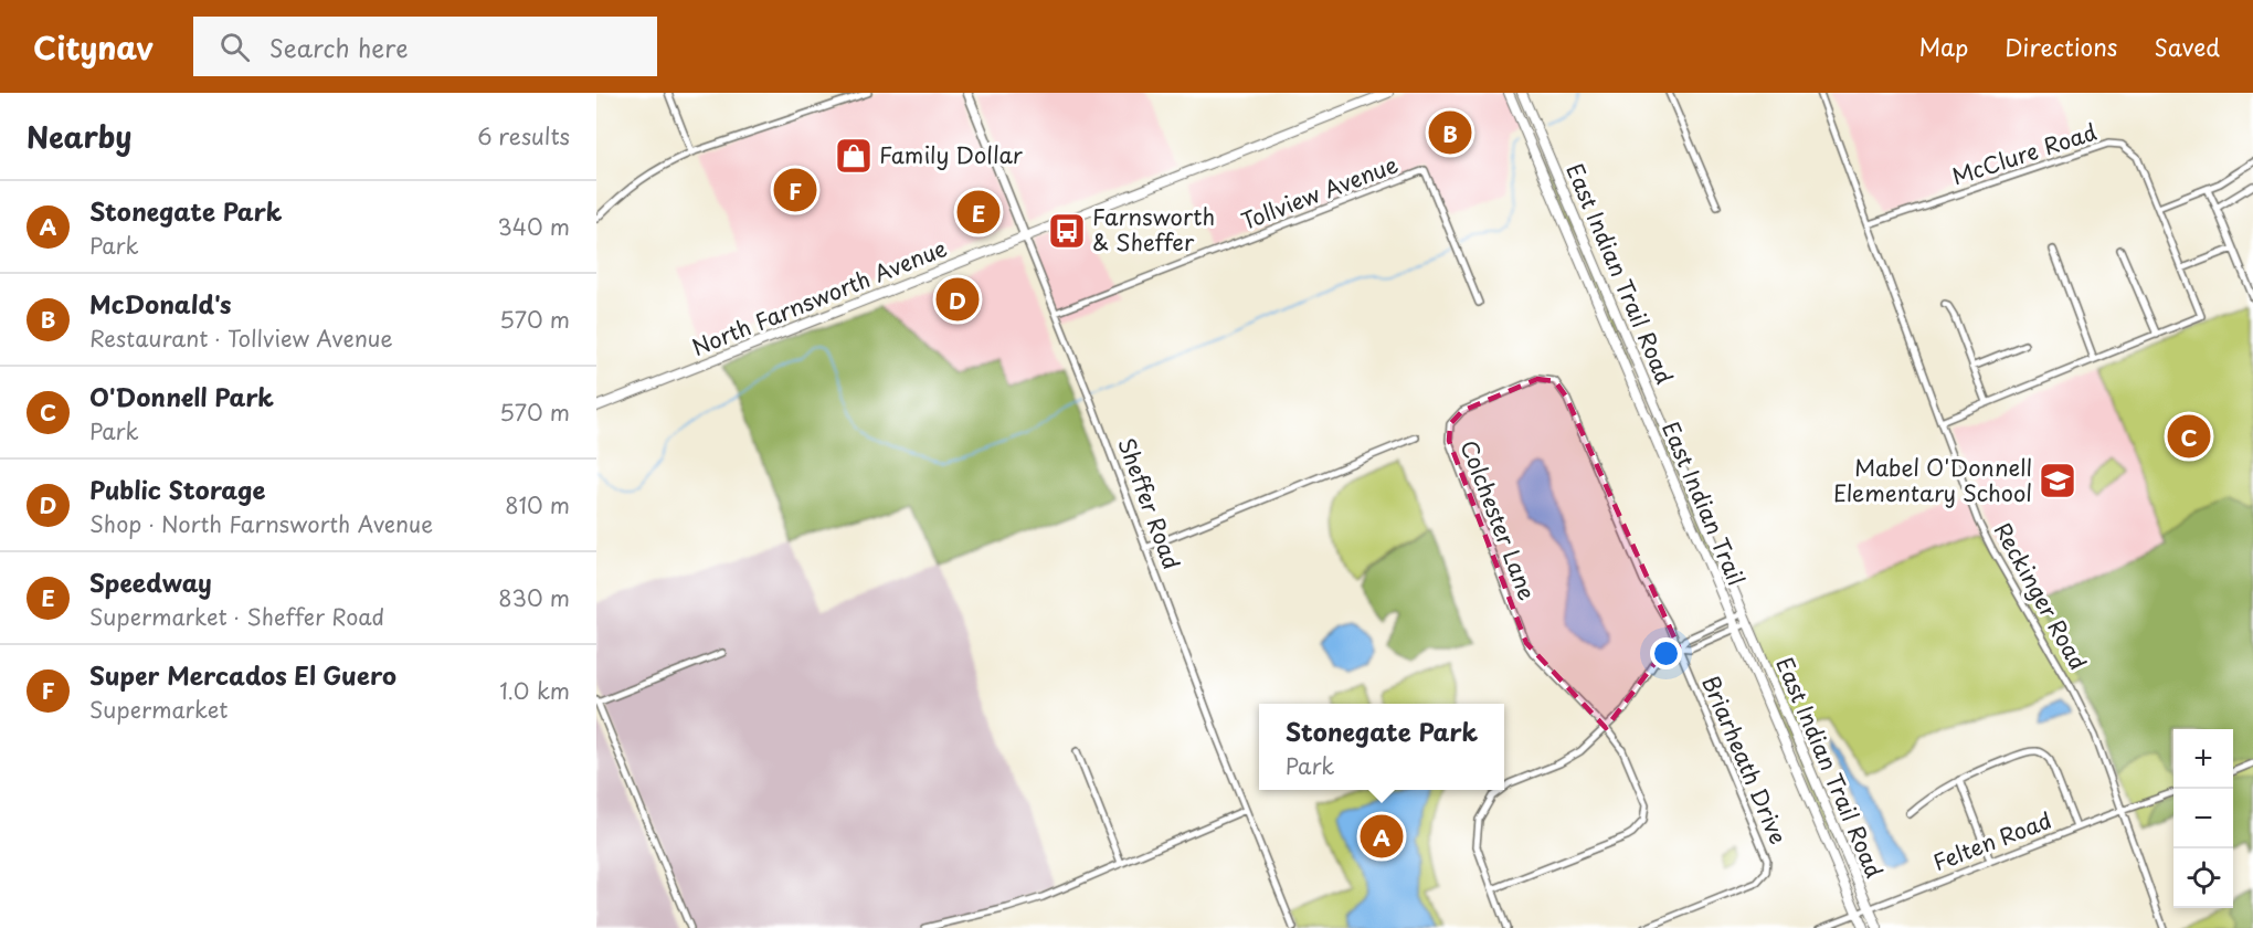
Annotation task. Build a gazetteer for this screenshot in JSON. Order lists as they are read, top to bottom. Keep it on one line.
{"streets":{"main road":["East Indian Trail Road","North Farnsworth Avenue","East Indian Trail"],"street":["McClure Road","Tollview Avenue","Sheffer Road","Colchester Lane","Reckinger Road","Briarheath Drive","Felten Road"]},"crossings":[["McClure Road","Reckinger Road"],["Tollview Avenue","Sheffer Road"],["East Indian Trail Road","Felten Road"],["North Farnsworth Avenue","Sheffer Road"],["East Indian Trail","Felten Road"],["Colchester Lane","Briarheath Drive"],["Reckinger Road","Felten Road"]],"places":{"shop":["Family Dollar"],"bus stop":["Farnsworth & Sheffer"],"school or university":["Mabel O'Donnell Elementary School"]},"page":{"header":"Citynav","search":"Search here","nav":["Map","Directions","Saved"],"heading":["Nearby","6 results"],"pins":["B","F","E","D","C","A"],"list":[{"mark":"A","name":"Stonegate Park","note":"Park","value":"340 m"},{"mark":"B","name":"McDonald's","note":"Restaurant · Tollview Avenue","value":"570 m"},{"mark":"C","name":"O'Donnell Park","note":"Park","value":"570 m"},{"mark":"D","name":"Public Storage","note":"Shop · North Farnsworth Avenue","value":"810 m"},{"mark":"E","name":"Speedway","note":"Supermarket · Sheffer Road","value":"830 m"},{"mark":"F","name":"Super Mercados El Guero","note":"Supermarket","value":"1.0 km"}],"popup":["Stonegate Park","Park"],"map_buttons":["+","−"]}}
